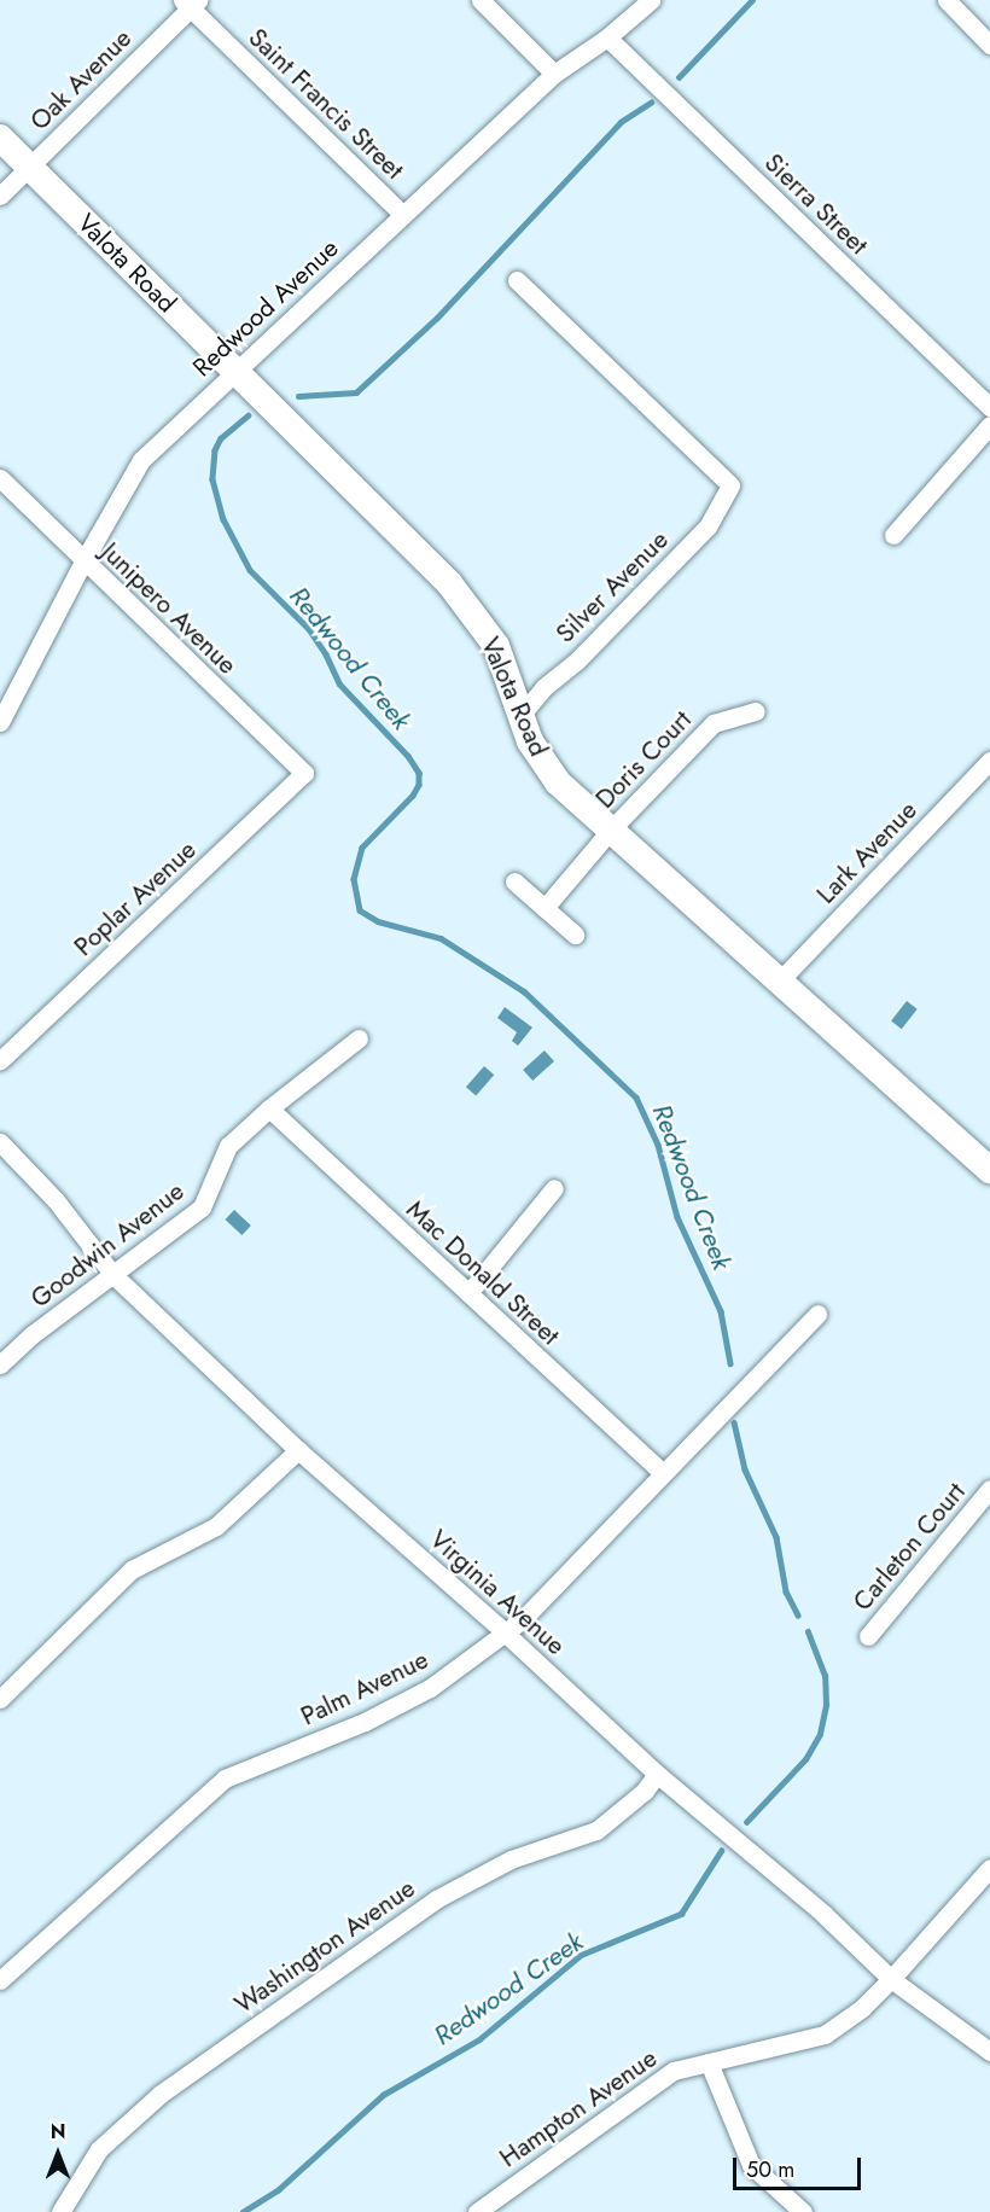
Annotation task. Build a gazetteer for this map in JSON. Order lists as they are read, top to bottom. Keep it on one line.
{"streets":{"street":["Oak Avenue","Saint Francis Street","Sierra Street","Valota Road","Redwood Avenue","Silver Avenue","Junipero Avenue","Doris Court","Lark Avenue","Poplar Avenue","Goodwin Avenue","Mac Donald Street","Carleton Court","Virginia Avenue","Palm Avenue","Washington Avenue","Hampton Avenue"]},"crossings":[["Oak Avenue","Saint Francis Street"],["Oak Avenue","Valota Road"],["Saint Francis Street","Redwood Avenue"],["Sierra Street","Redwood Avenue"],["Valota Road","Redwood Avenue"],["Valota Road","Silver Avenue"],["Valota Road","Doris Court"],["Valota Road","Lark Avenue"],["Redwood Avenue","Junipero Avenue"],["Junipero Avenue","Poplar Avenue"],["Goodwin Avenue","Mac Donald Street"],["Goodwin Avenue","Virginia Avenue"],["Mac Donald Street","Palm Avenue"],["Virginia Avenue","Palm Avenue"],["Virginia Avenue","Washington Avenue"],["Virginia Avenue","Hampton Avenue"]],"water":["Redwood Creek"],"scale_bar":"50 m","north":"top"}
